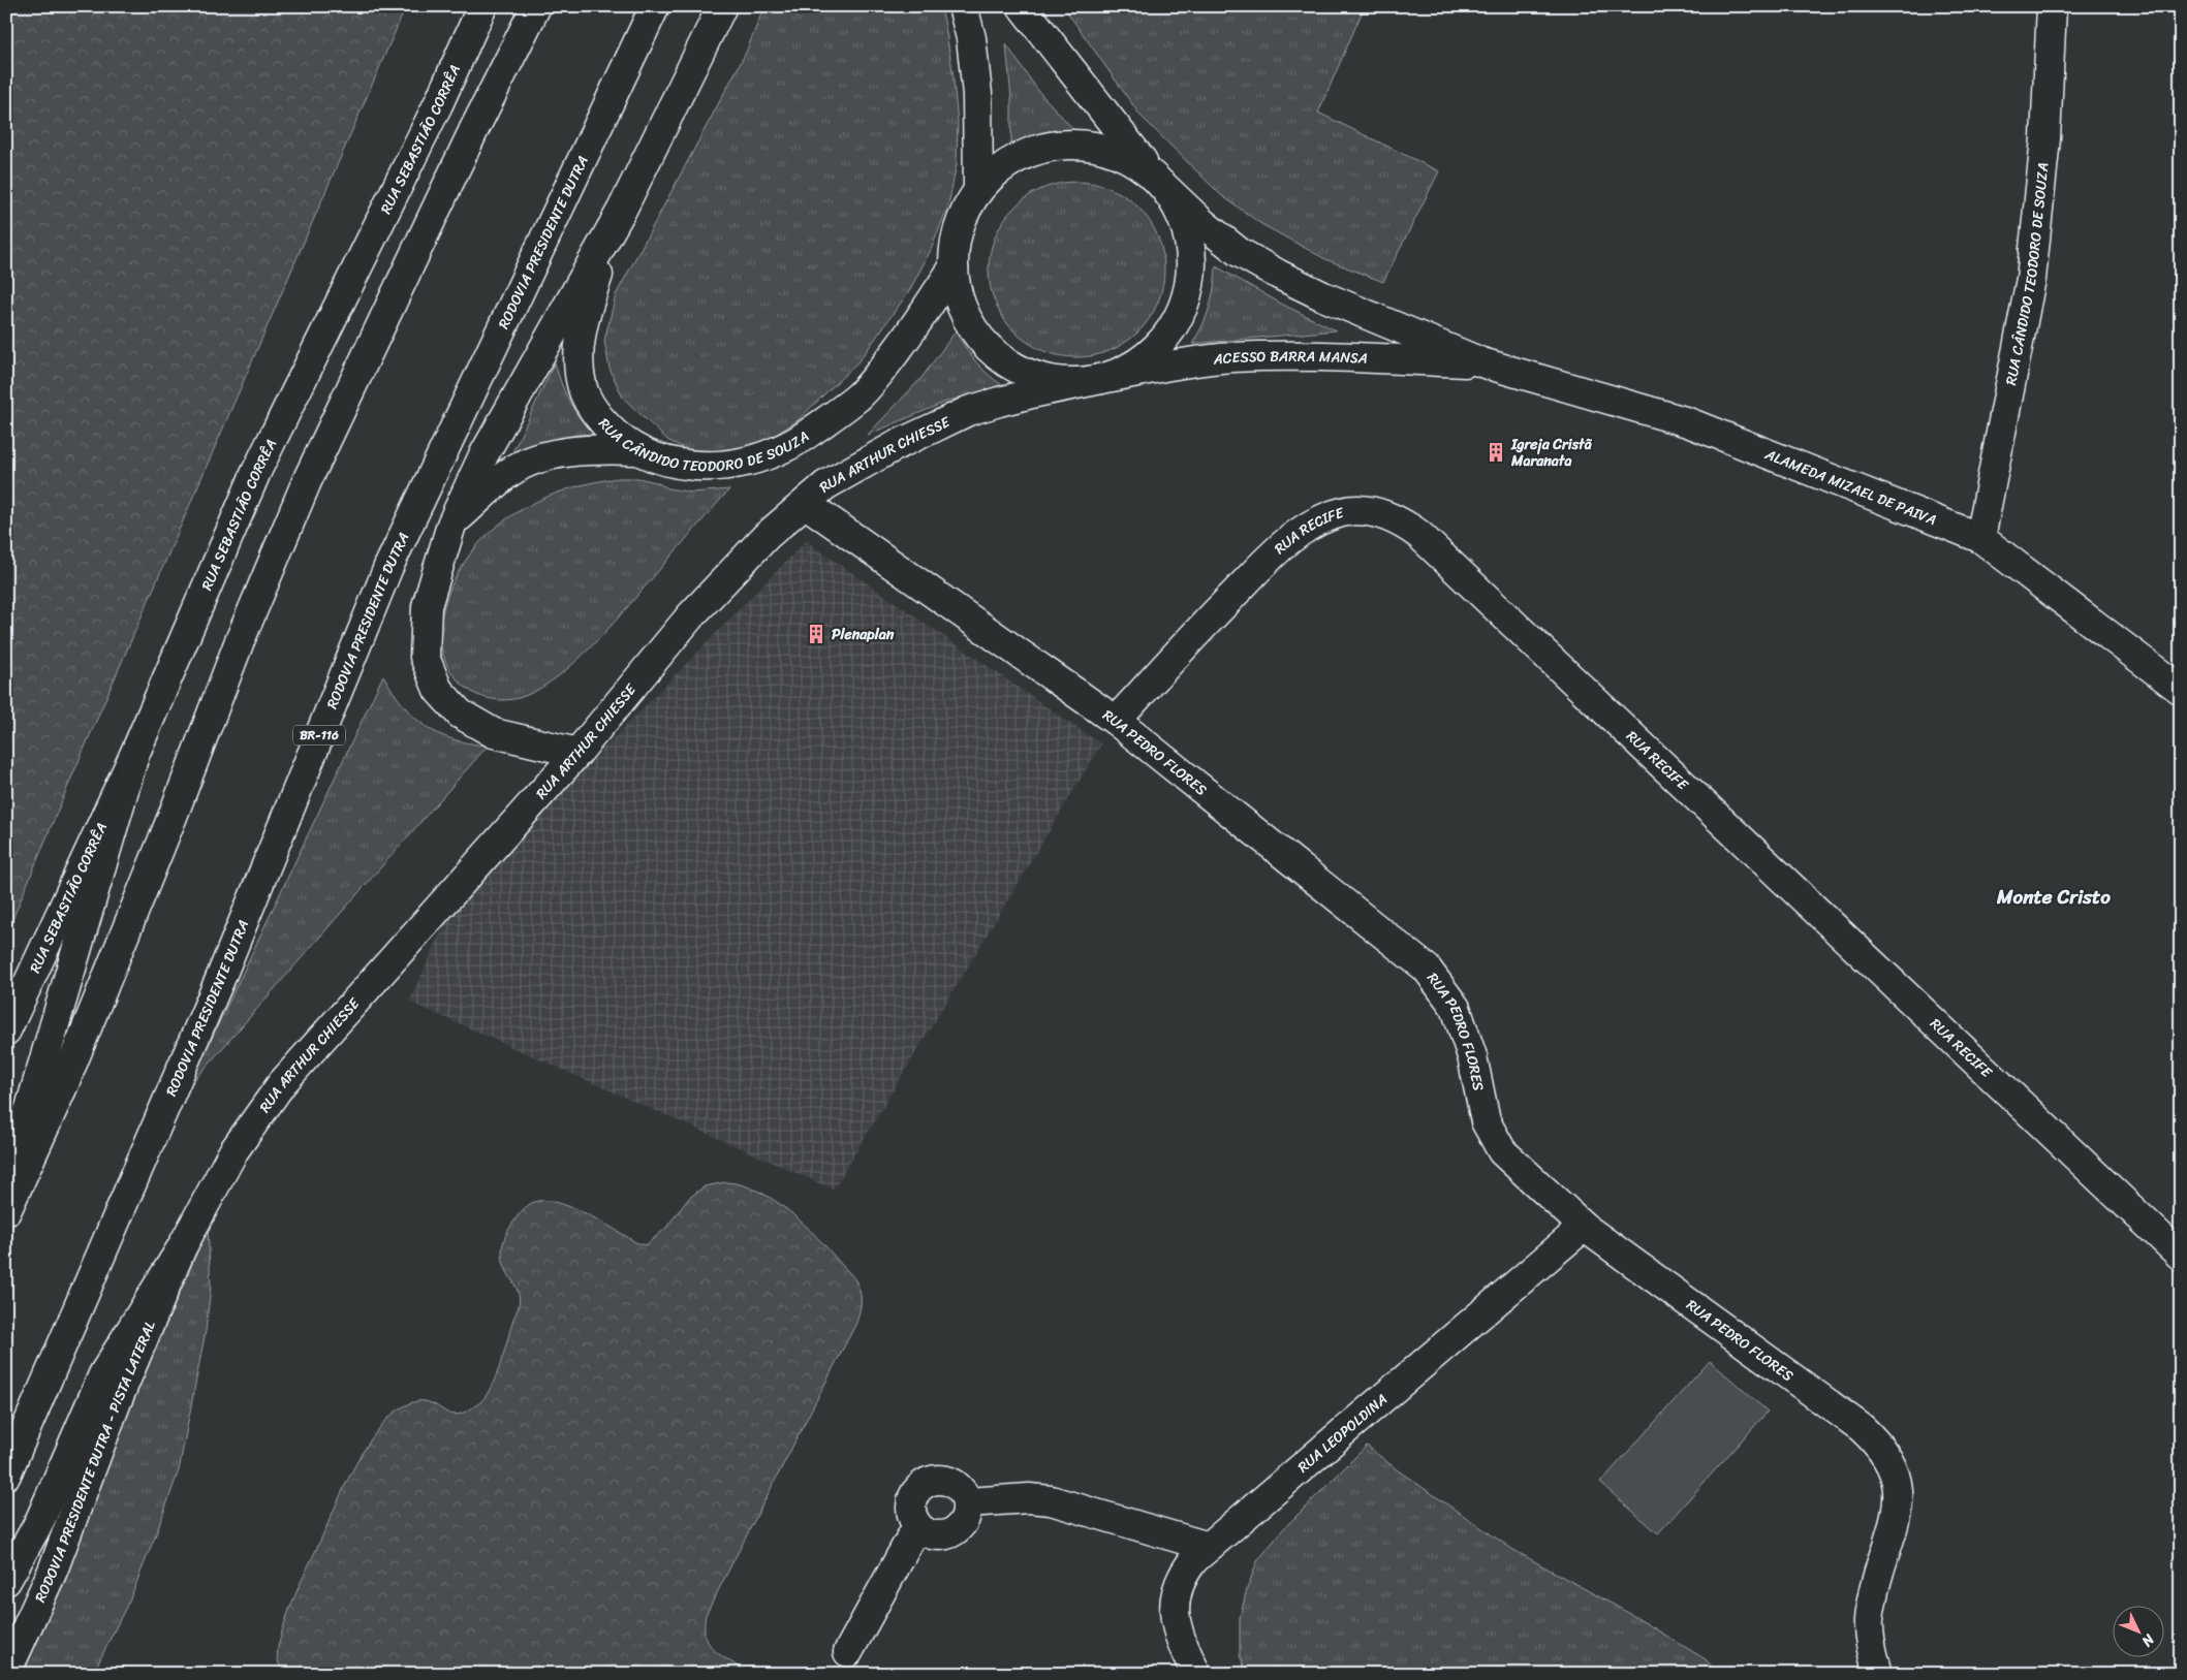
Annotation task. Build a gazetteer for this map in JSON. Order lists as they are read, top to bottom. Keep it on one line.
{"streets":{"main road":["RUA SEBASTIÃO CORRÊA","RODOVIA PRESIDENTE DUTRA","RUA CÂNDIDO TEODORO DE SOUZA","ACESSO BARRA MANSA","RUA ARTHUR CHIESSE","ALAMEDA MIZAEL DE PAIVA","RUA RECIFE","BR-116","RUA PEDRO FLORES","RUA LEOPOLDINA","RODOVIA PRESIDENTE DUTRA - PISTA LATERAL"]},"crossings":[["RUA CÂNDIDO TEODORO DE SOUZA","ALAMEDA MIZAEL DE PAIVA"],["ACESSO BARRA MANSA","RUA ARTHUR CHIESSE"],["ACESSO BARRA MANSA","ALAMEDA MIZAEL DE PAIVA"],["RUA ARTHUR CHIESSE","RUA PEDRO FLORES"],["RUA ARTHUR CHIESSE","RODOVIA PRESIDENTE DUTRA - PISTA LATERAL"],["RUA RECIFE","RUA PEDRO FLORES"],["RUA PEDRO FLORES","RUA LEOPOLDINA"]],"districts":["Monte Cristo"],"places":{"building":["Igreja Cristã Maranata","Plenaplan"]},"north":"bottom right"}
